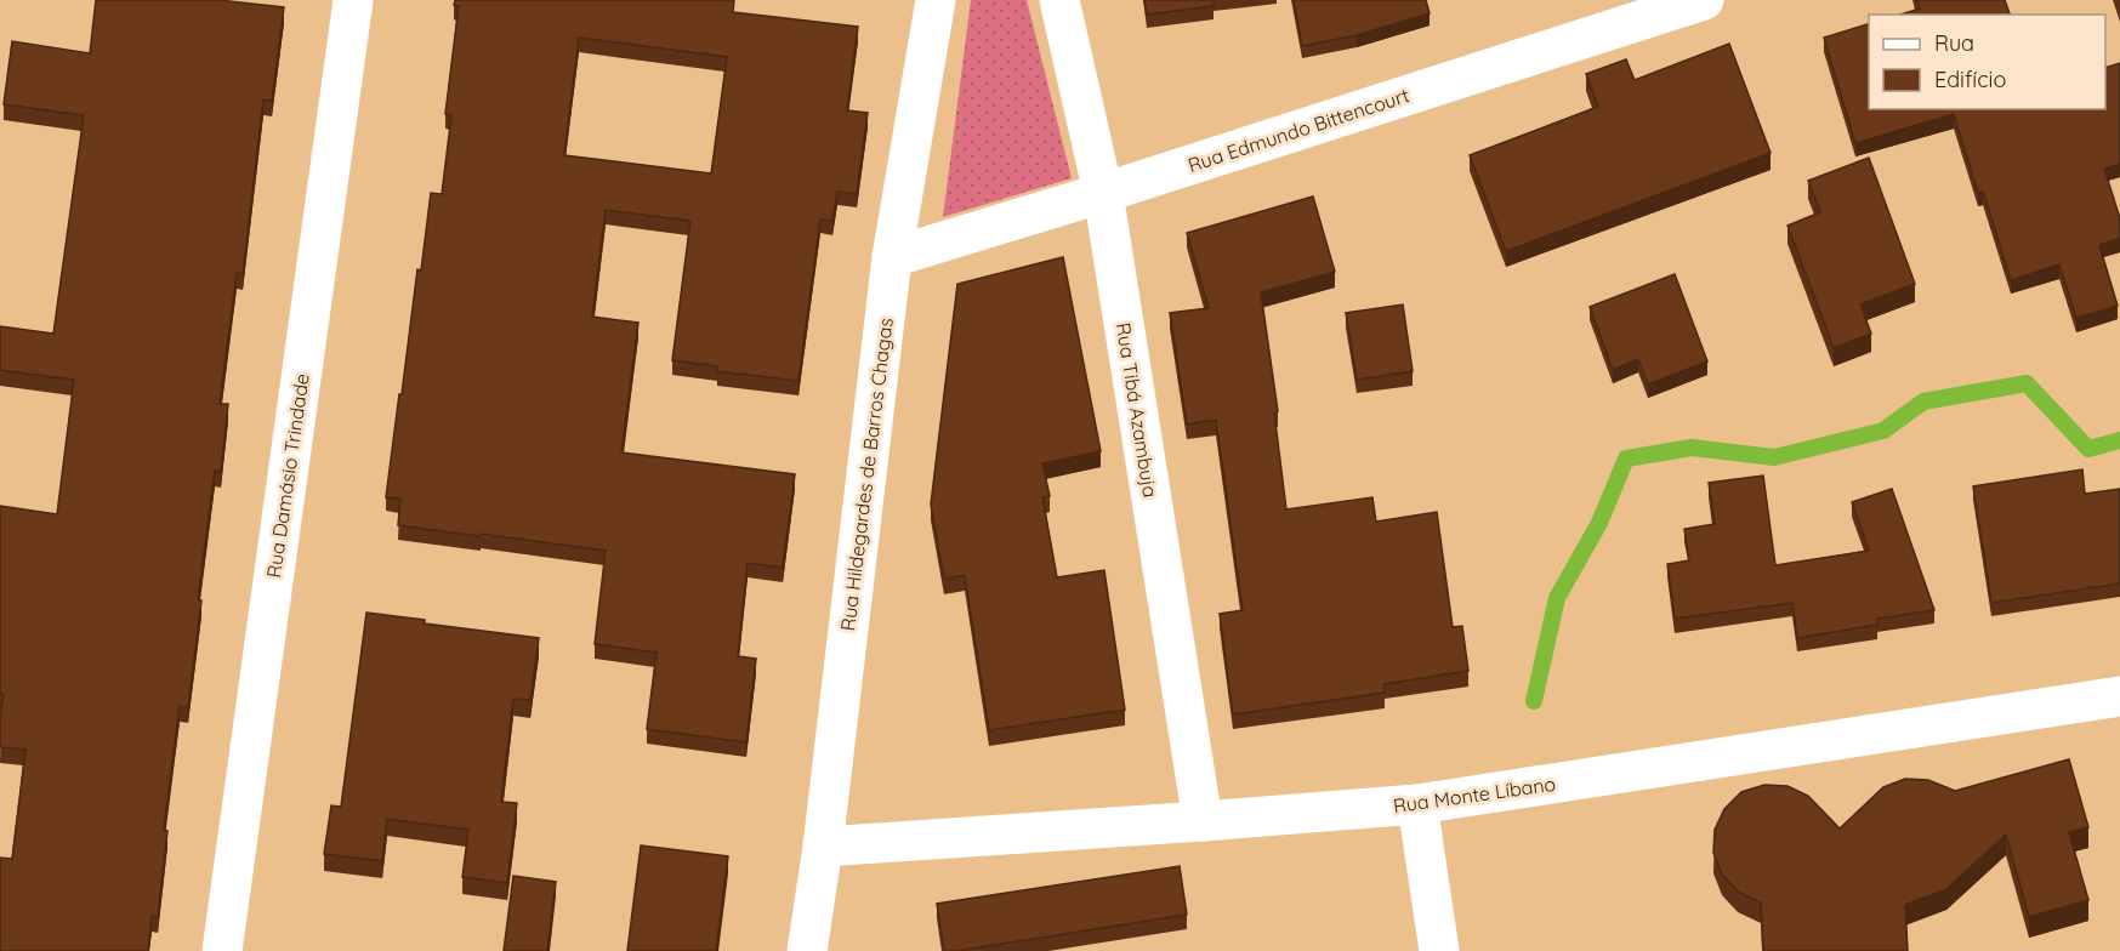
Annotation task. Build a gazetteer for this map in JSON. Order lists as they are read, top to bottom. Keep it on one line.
{"streets":{"street":["Rua Edmundo Bittencourt","Rua Tibá Azambuja","Rua Hildegardes de Barros Chagas","Rua Damásio Trindade","Rua Monte Líbano"]},"crossings":[["Rua Edmundo Bittencourt","Rua Tibá Azambuja"],["Rua Edmundo Bittencourt","Rua Hildegardes de Barros Chagas"],["Rua Tibá Azambuja","Rua Monte Líbano"],["Rua Hildegardes de Barros Chagas","Rua Monte Líbano"]],"legend":["Rua","Edifício"]}
